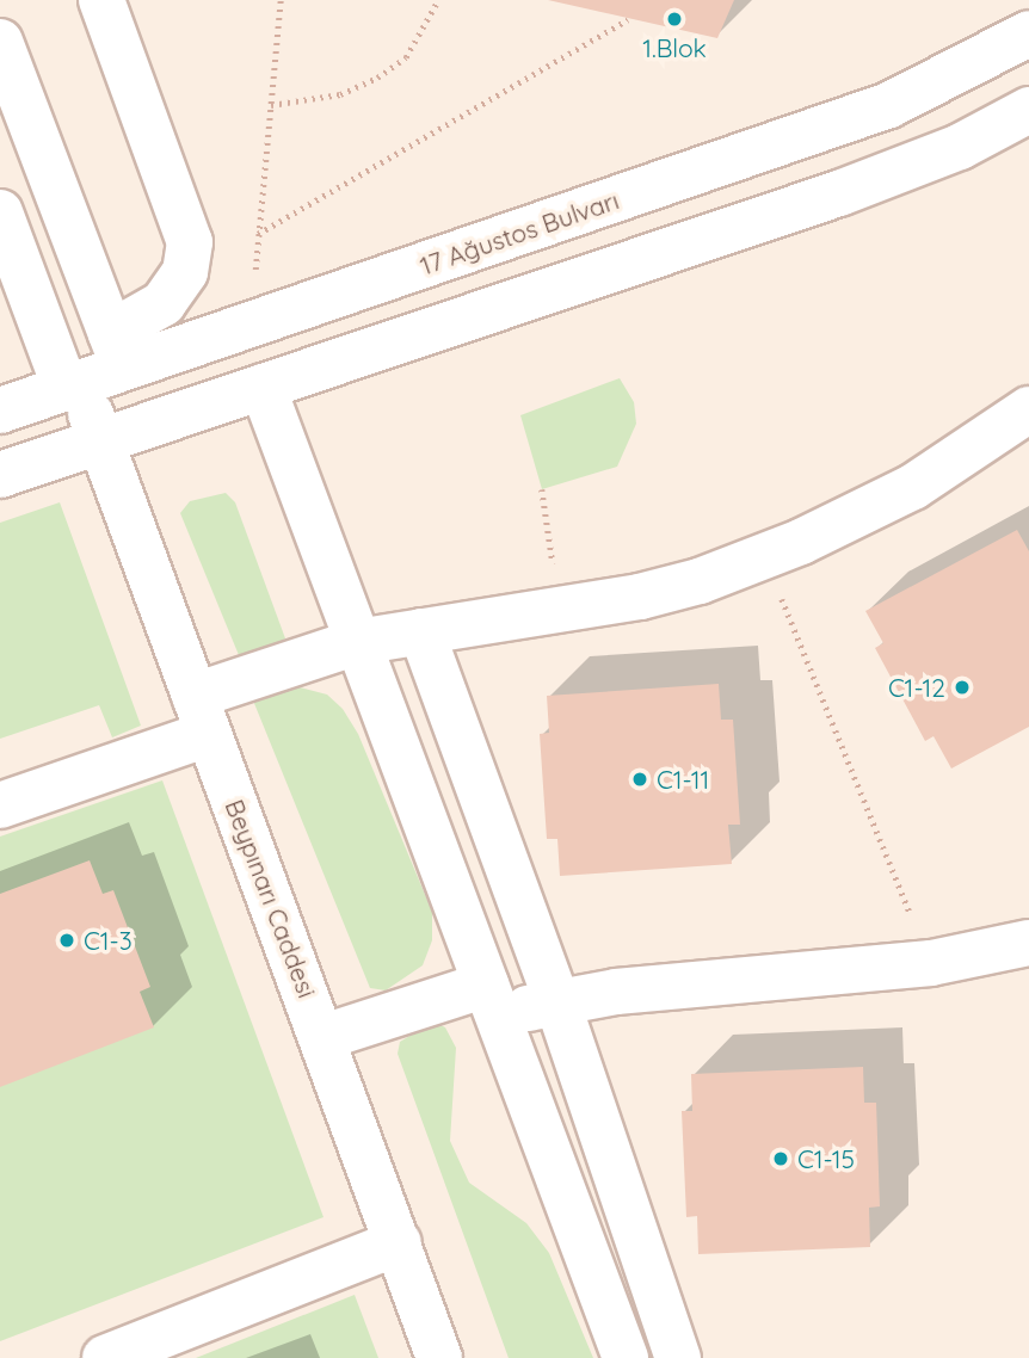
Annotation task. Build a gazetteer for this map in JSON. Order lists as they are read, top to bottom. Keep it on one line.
{"streets":{"street":["17 Ağustos Bulvarı","Beypınarı Caddesi"]},"crossings":[["17 Ağustos Bulvarı","Beypınarı Caddesi"]],"places":["1.Blok","C1-12","C1-11","C1-3","C1-15"]}
